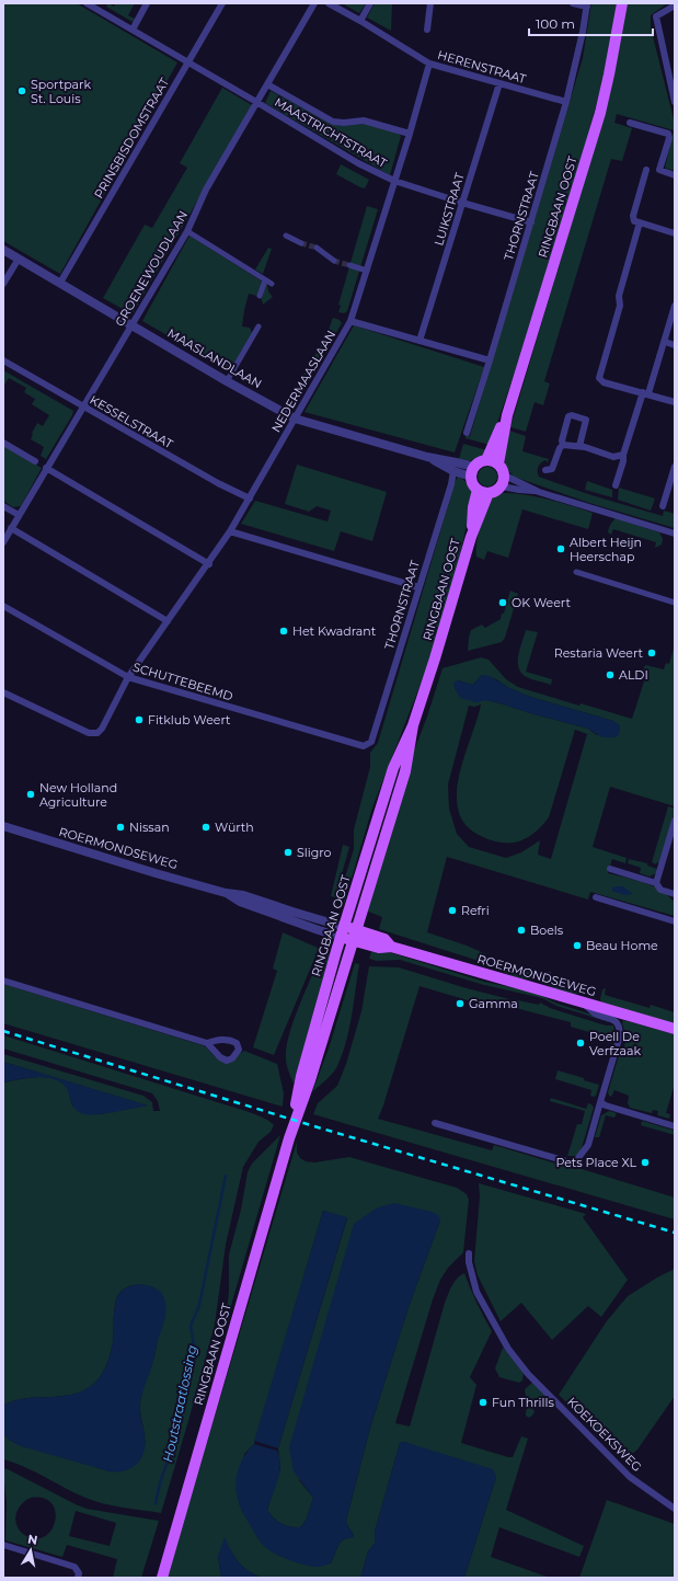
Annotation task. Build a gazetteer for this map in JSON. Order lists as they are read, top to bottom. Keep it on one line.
{"streets":{"main road":["RINGBAAN OOST","ROERMONDSEWEG"],"street":["HERENSTRAAT","MAASTRICHTSTRAAT","PRINSBISDOMSTRAAT","LUIKSTRAAT","THORNSTRAAT","GROENEWOUDLAAN","MAASLANDLAAN","NEDERMAASLAAN","KESSELSTRAAT","SCHUTTEBEEMD","KOEKOEKSWEG"]},"crossings":[["HERENSTRAAT","LUIKSTRAAT"],["HERENSTRAAT","THORNSTRAAT"],["HERENSTRAAT","NEDERMAASLAAN"],["MAASTRICHTSTRAAT","PRINSBISDOMSTRAAT"],["MAASTRICHTSTRAAT","LUIKSTRAAT"],["MAASTRICHTSTRAAT","THORNSTRAAT"],["MAASTRICHTSTRAAT","GROENEWOUDLAAN"],["MAASTRICHTSTRAAT","NEDERMAASLAAN"],["PRINSBISDOMSTRAAT","MAASLANDLAAN"],["RINGBAAN OOST","MAASLANDLAAN"],["RINGBAAN OOST","ROERMONDSEWEG"],["THORNSTRAAT","MAASLANDLAAN"],["THORNSTRAAT","SCHUTTEBEEMD"],["GROENEWOUDLAAN","MAASLANDLAAN"],["GROENEWOUDLAAN","KESSELSTRAAT"],["MAASLANDLAAN","NEDERMAASLAAN"],["NEDERMAASLAAN","KESSELSTRAAT"],["NEDERMAASLAAN","SCHUTTEBEEMD"]],"water":["Houtstraatlossing"],"places":["Sportpark St. Louis","Albert Heijn Heerschap","OK Weert","Het Kwadrant","Restaria Weert","ALDI","Fitklub Weert","New Holland Agriculture","Nissan","Würth","Sligro","Refri","Boels","Beau Home","Gamma","Poell De Verfzaak","Pets Place XL","Fun Thrills"],"scale_bar":"100 m","north":"top"}
